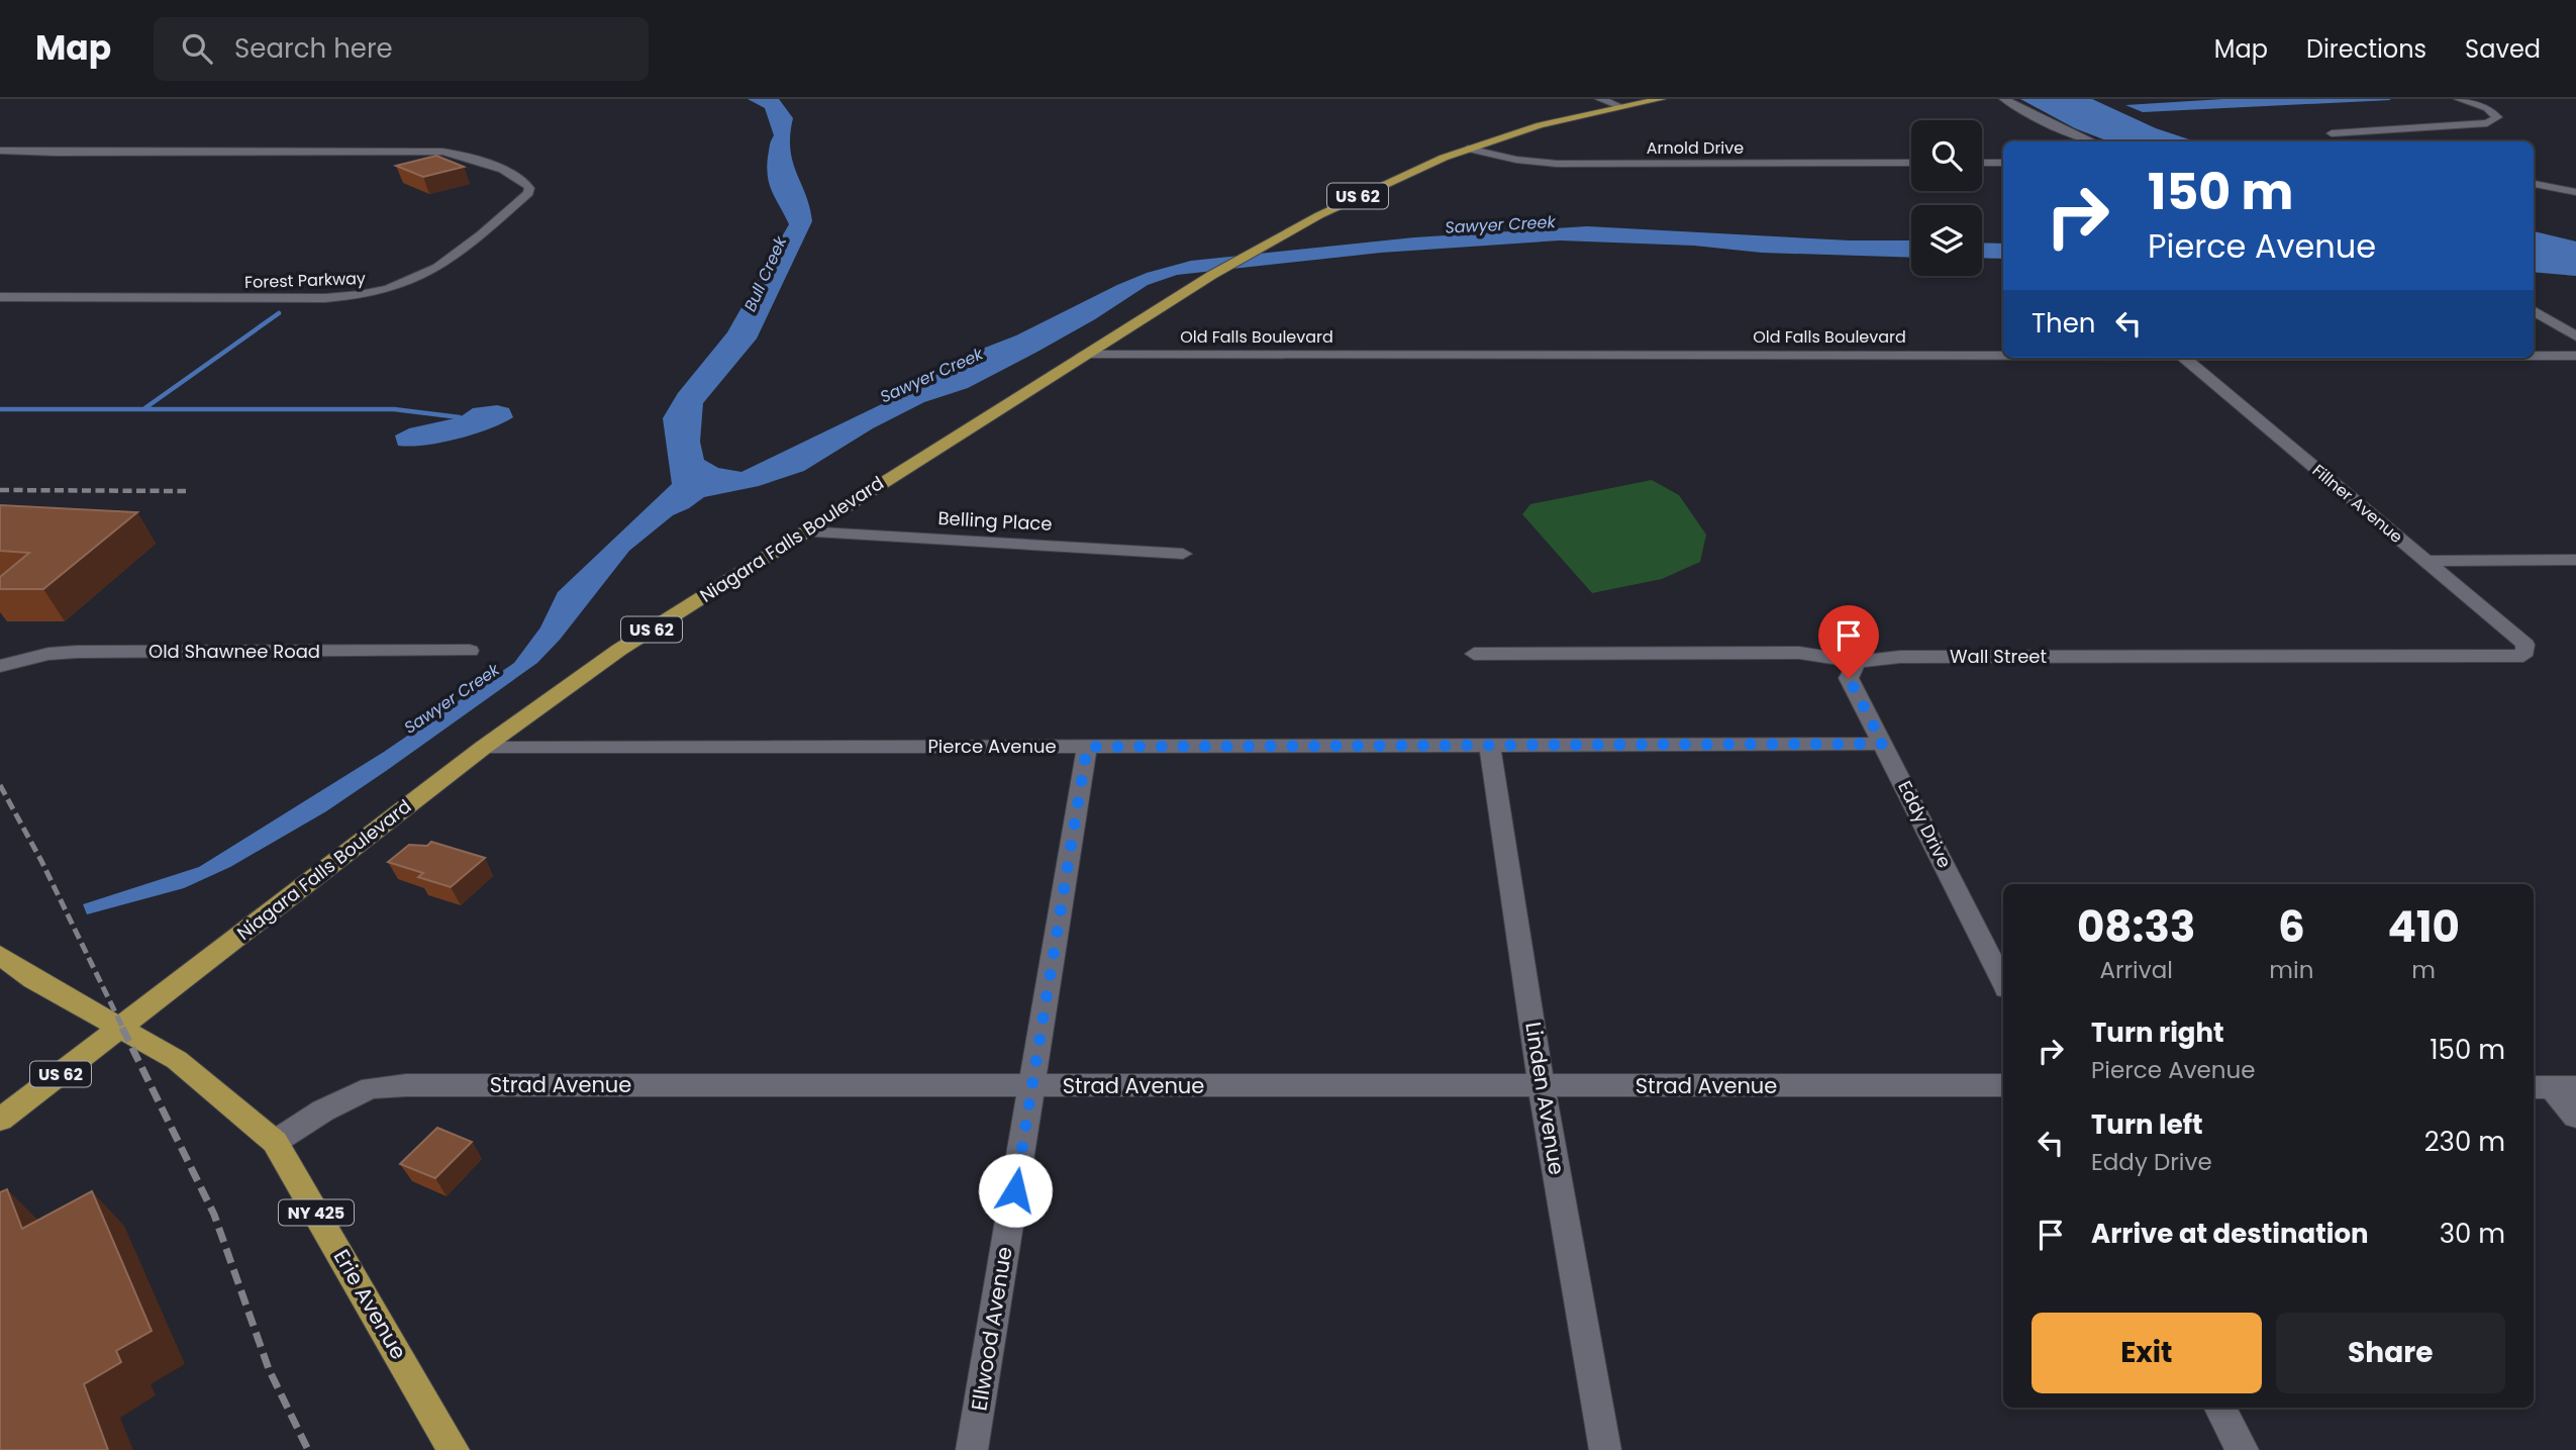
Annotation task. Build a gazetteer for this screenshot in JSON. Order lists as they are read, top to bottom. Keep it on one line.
{"streets":{"main road":["US 62","Niagara Falls Boulevard","NY 425","Erie Avenue"],"street":["Arnold Drive","Forest Parkway","Old Falls Boulevard","Fillner Avenue","Belling Place","Old Shawnee Road","Wall Street","Pierce Avenue","Eddy Drive","Strad Avenue","Linden Avenue","Ellwood Avenue"]},"crossings":[["Arnold Drive","Niagara Falls Boulevard"],["Old Falls Boulevard","Niagara Falls Boulevard"],["Fillner Avenue","Wall Street"],["Belling Place","Niagara Falls Boulevard"],["Niagara Falls Boulevard","Pierce Avenue"],["Niagara Falls Boulevard","NY 425"],["Niagara Falls Boulevard","Erie Avenue"],["Wall Street","Eddy Drive"],["Pierce Avenue","Eddy Drive"],["Pierce Avenue","Linden Avenue"],["Pierce Avenue","Ellwood Avenue"],["Strad Avenue","Linden Avenue"],["Strad Avenue","Erie Avenue"],["Strad Avenue","Ellwood Avenue"],["NY 425","Erie Avenue"]],"water":["Sawyer Creek","Bull Creek"],"page":{"header":"Map","search":"Search here","nav":["Map","Directions","Saved"],"turn":["150 m","Pierce Avenue"],"then":"Then","eta":["08:33","Arrival","6","min","410","m"],"list":[{"name":"Turn right","note":"Pierce Avenue","value":"150 m"},{"name":"Turn left","note":"Eddy Drive","value":"230 m"},{"name":"Arrive at destination","value":"30 m"}],"buttons":["Exit","Share"]}}
